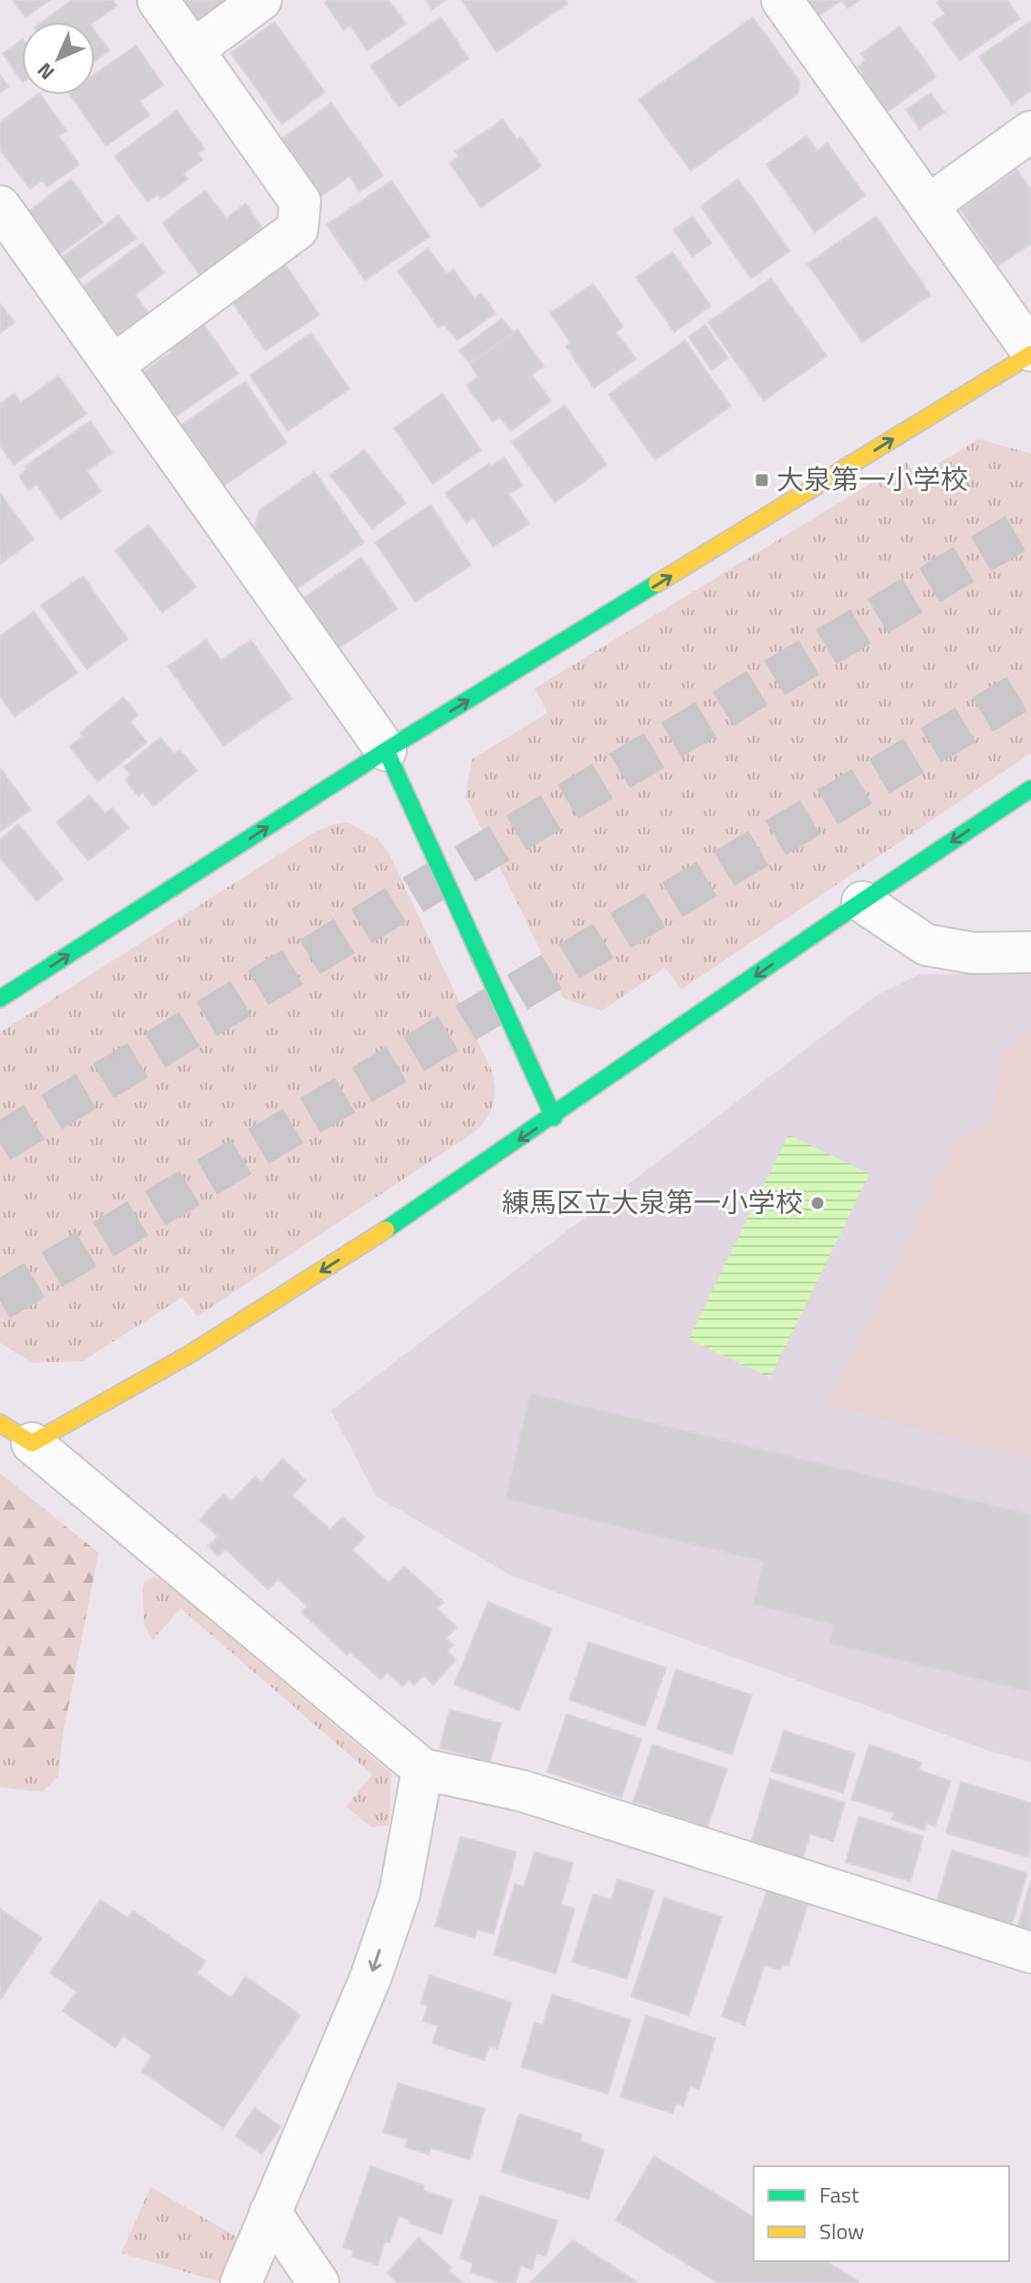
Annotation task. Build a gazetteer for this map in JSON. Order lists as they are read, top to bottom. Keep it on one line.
{"places":{"transit":["大泉第一小学校"],"other":["練馬区立大泉第一小学校"]},"legend":["Fast","Slow"],"north":"bottom left"}
